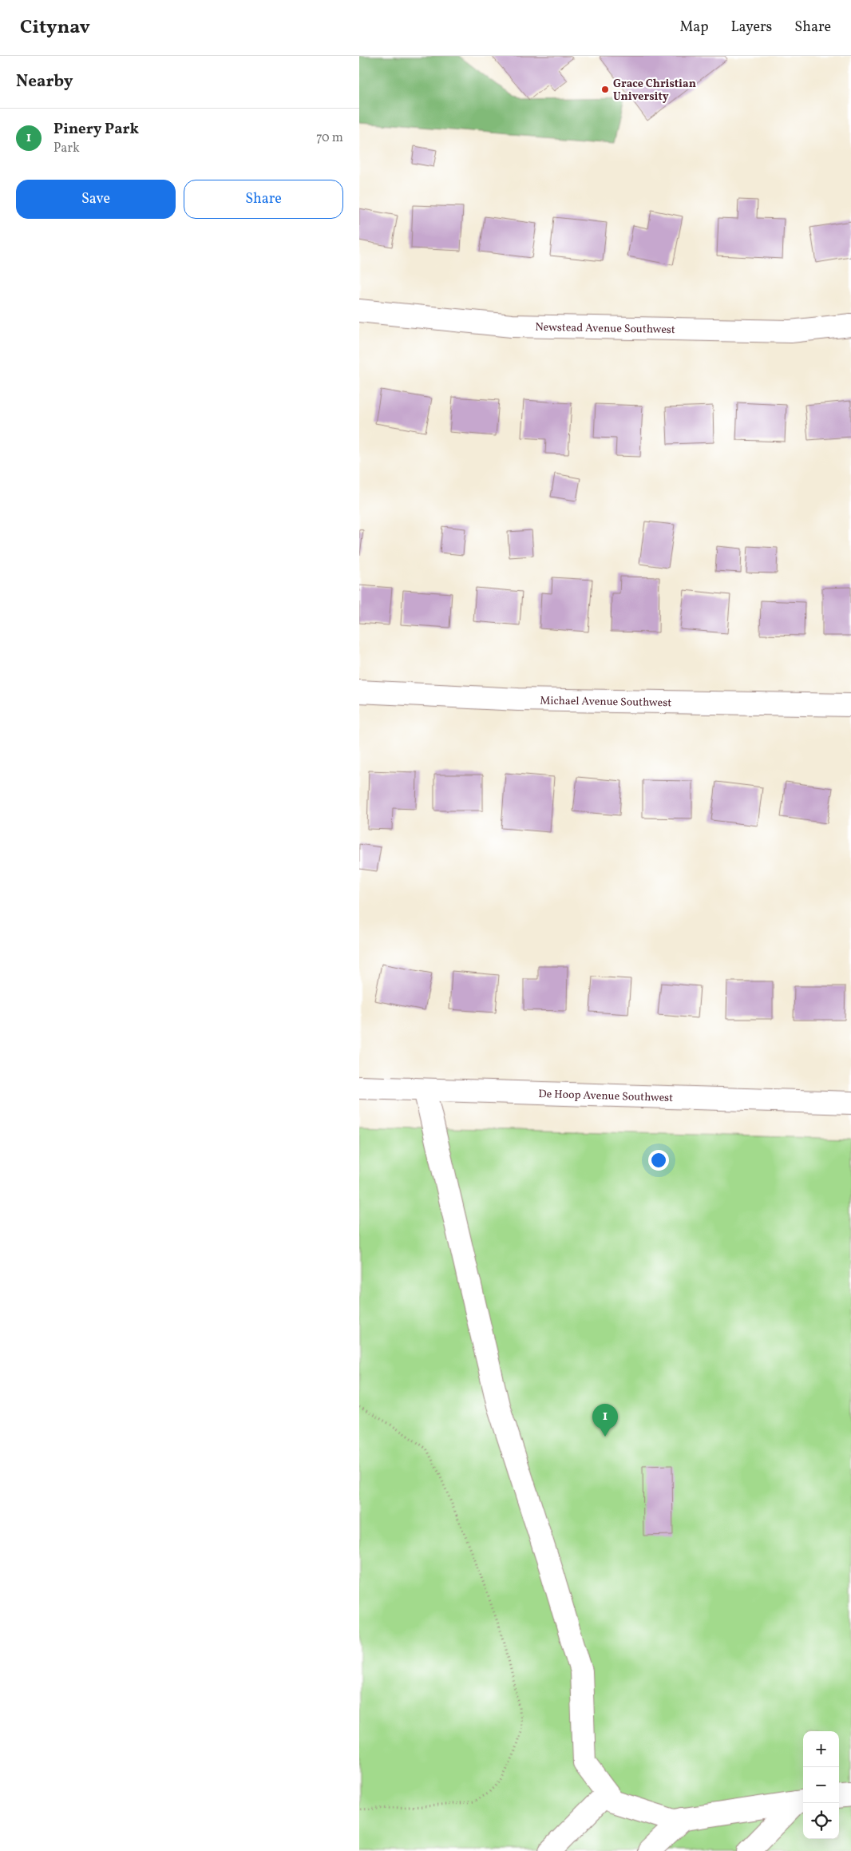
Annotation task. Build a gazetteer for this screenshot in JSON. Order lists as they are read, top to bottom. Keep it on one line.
{"streets":{"street":["Newstead Avenue Southwest","Michael Avenue Southwest","De Hoop Avenue Southwest"]},"places":["Grace Christian University"],"page":{"header":"Citynav","nav":["Map","Layers","Share"],"heading":"Nearby","list":[{"mark":"1","name":"Pinery Park","note":"Park","value":"70 m"}],"buttons":["Save","Share"],"pins":"1","map_buttons":["+","−"]}}
